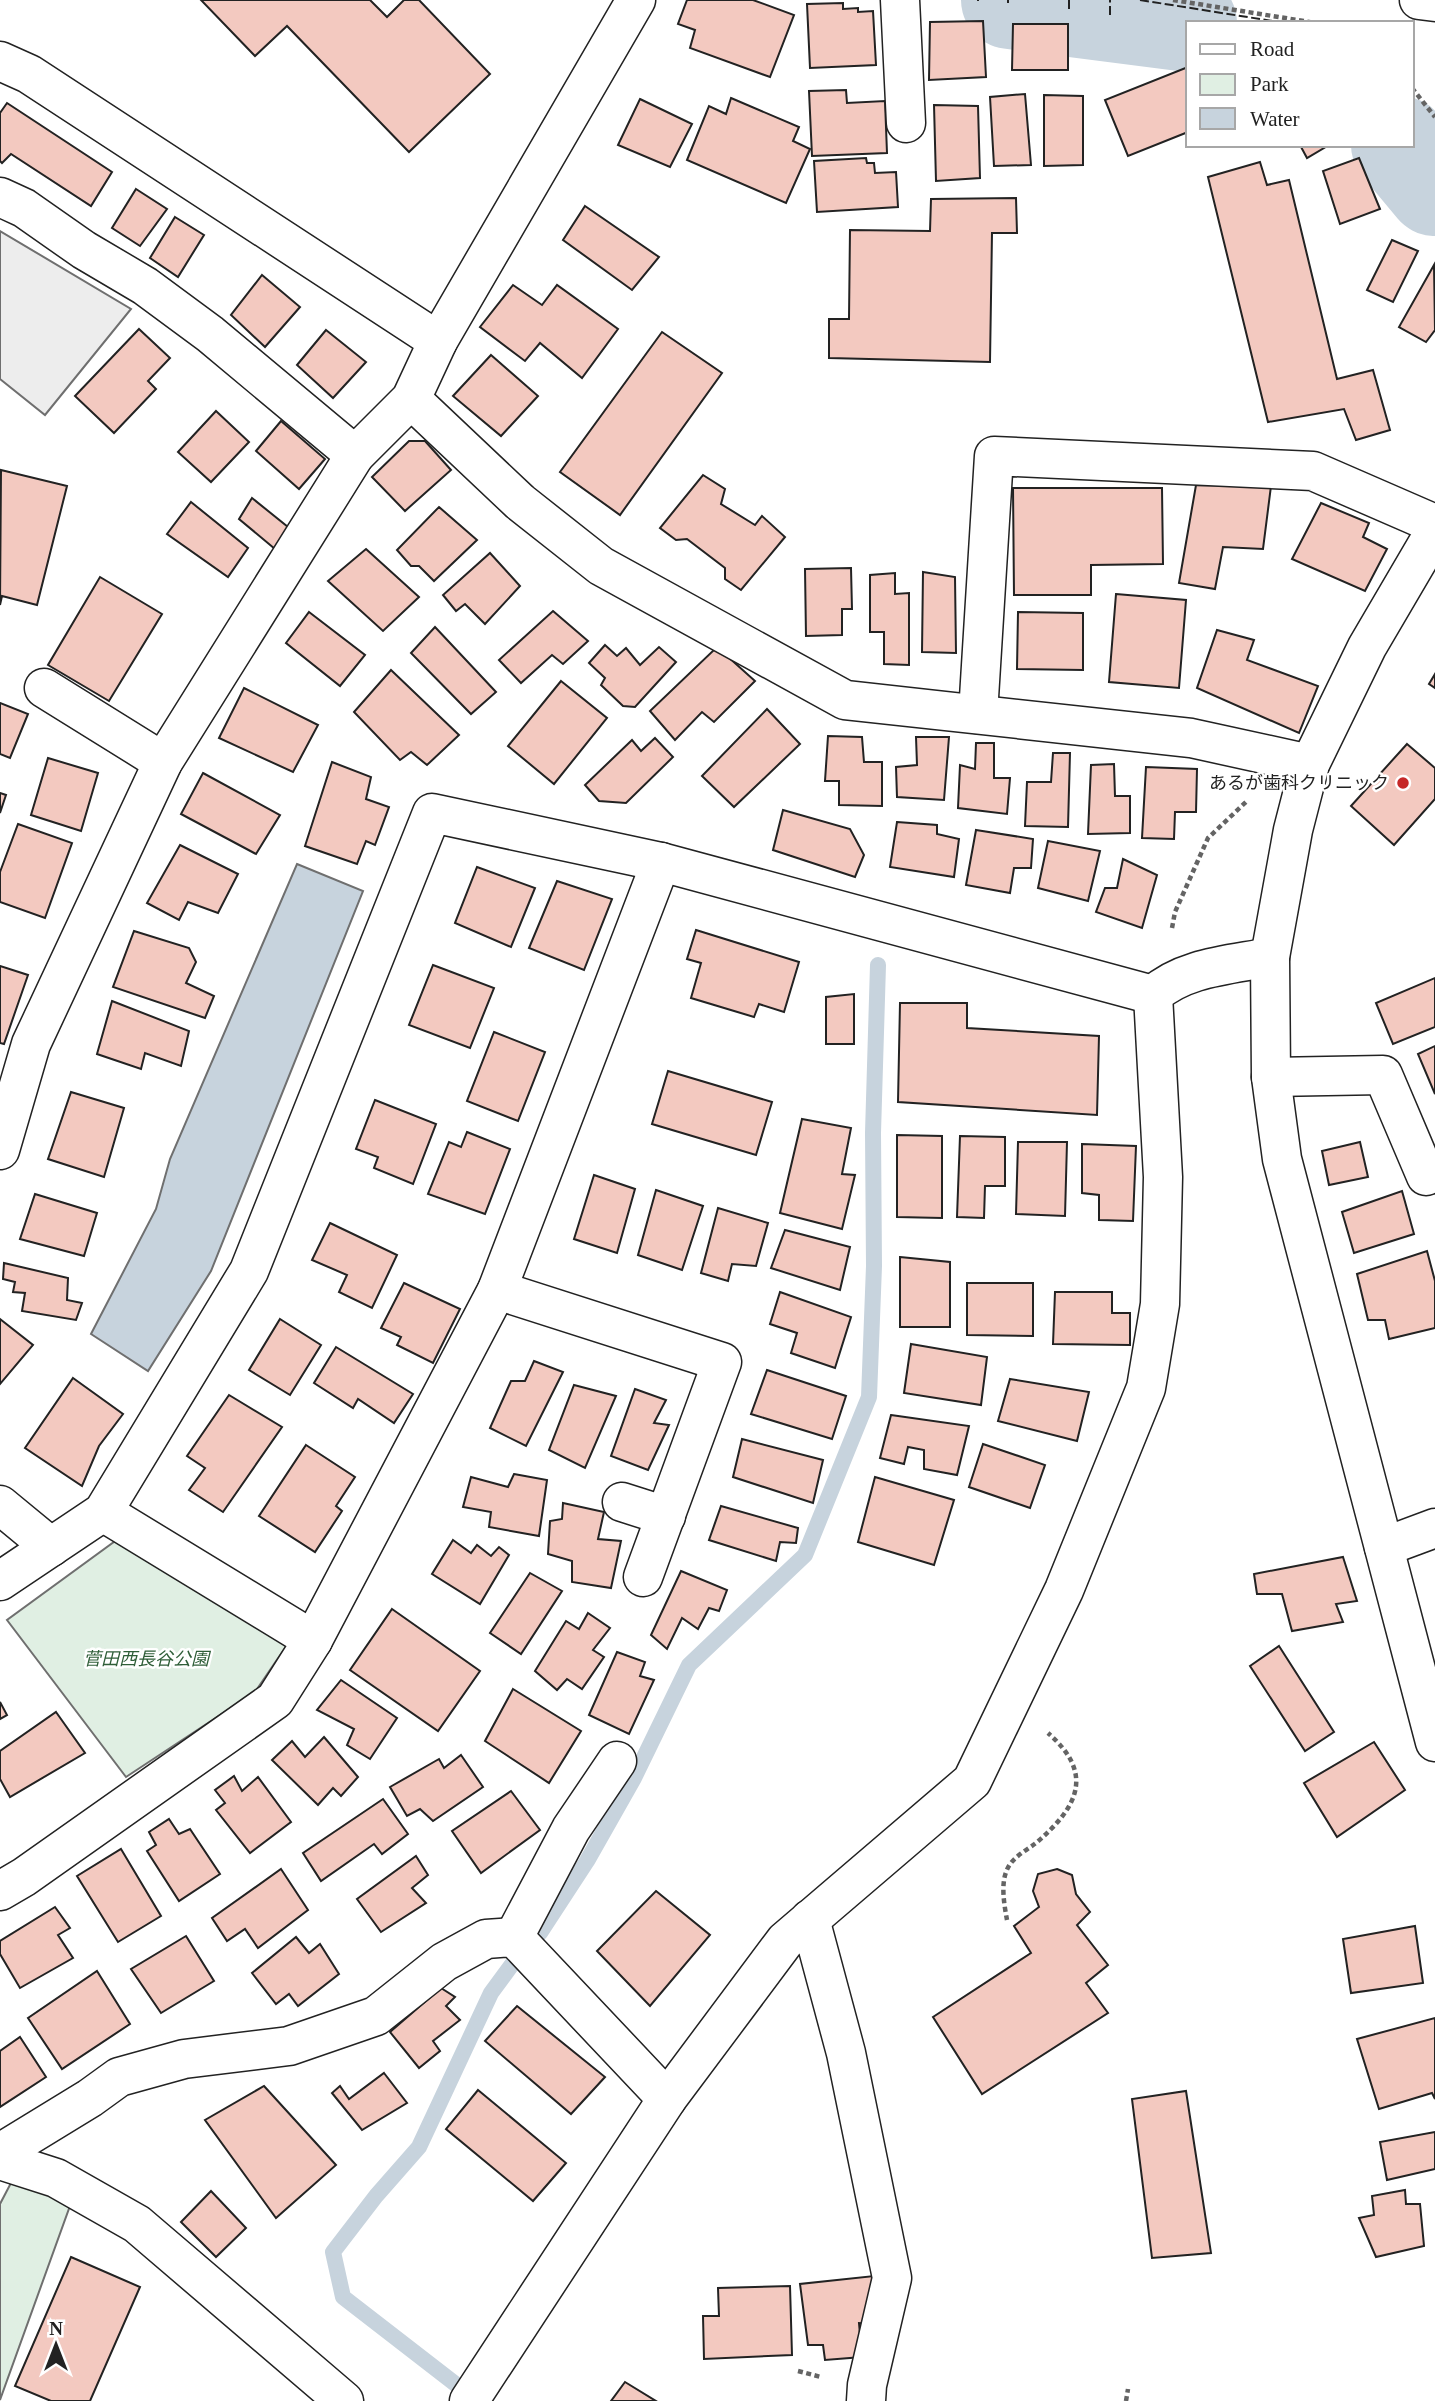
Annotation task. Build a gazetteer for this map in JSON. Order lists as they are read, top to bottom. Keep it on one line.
{"parks":["菅田西長谷公園"],"places":["あるが歯科クリニック"],"legend":["Road","Park","Water"],"north":"top"}
